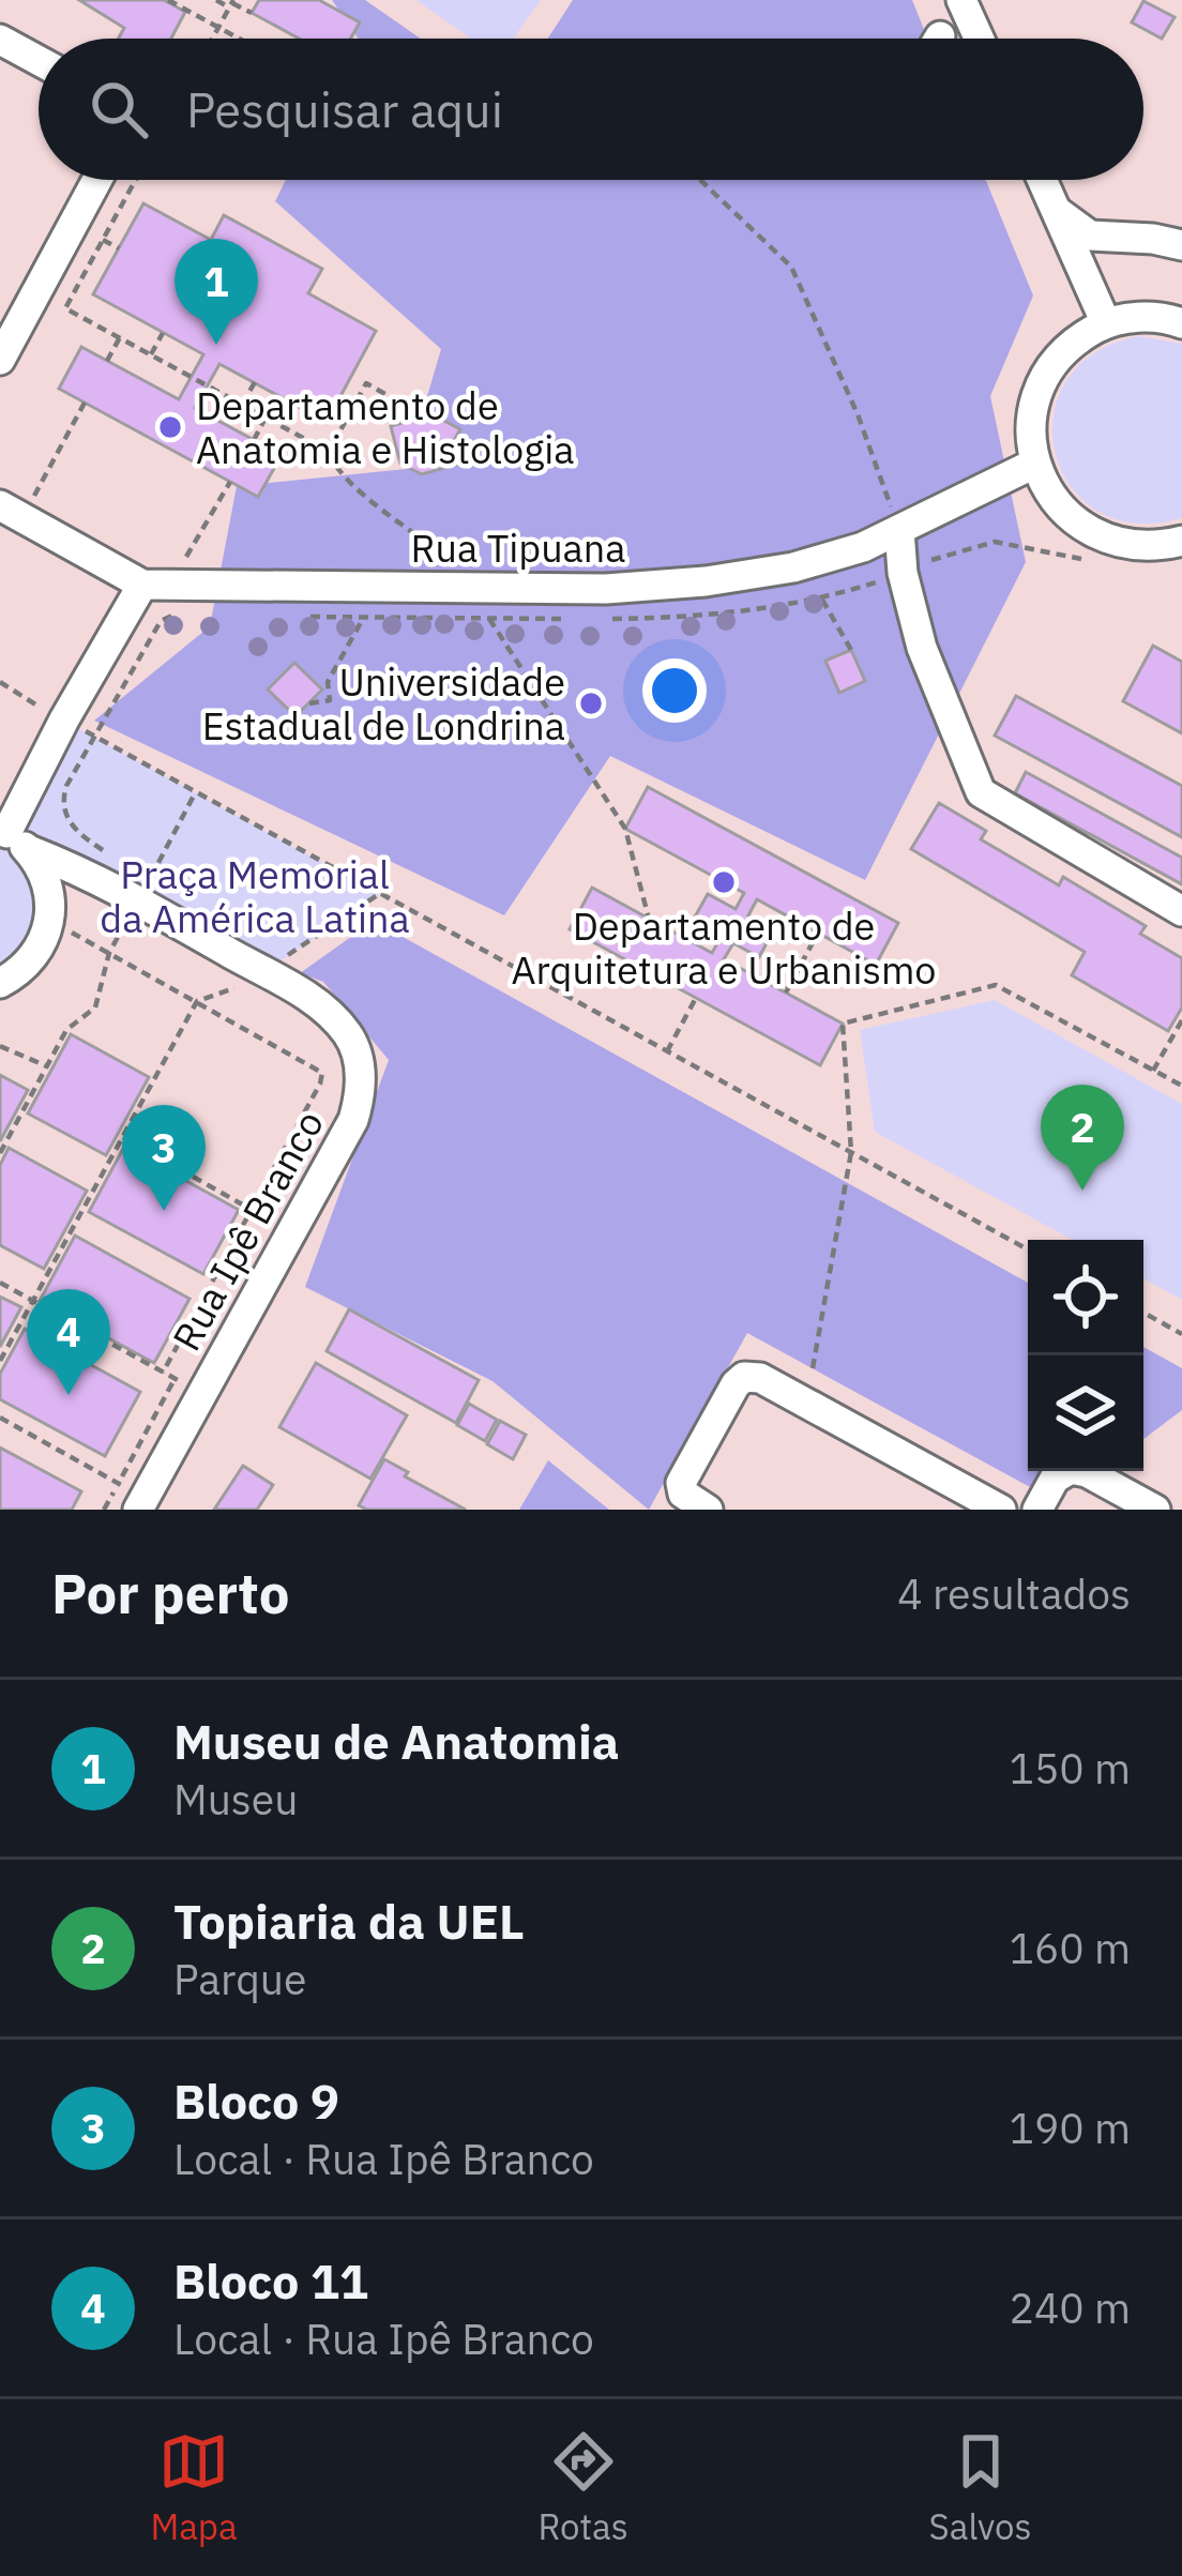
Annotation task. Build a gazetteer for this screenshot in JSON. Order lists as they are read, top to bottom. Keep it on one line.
{"streets":{"street":["Rua Tipuana","Rua Ipê Branco"]},"parks":["Praça Memorial da América Latina"],"places":["Departamento de Anatomia e Histologia","Universidade Estadual de Londrina","Departamento de Arquitetura e Urbanismo"],"page":{"search":"Pesquisar aqui","pins":["1","2","3","4"],"heading":["Por perto","4 resultados"],"list":[{"mark":"1","name":"Museu de Anatomia","note":"Museu","value":"150 m"},{"mark":"2","name":"Topiaria da UEL","note":"Parque","value":"160 m"},{"mark":"3","name":"Bloco 9","note":"Local · Rua Ipê Branco","value":"190 m"},{"mark":"4","name":"Bloco 11","note":"Local · Rua Ipê Branco","value":"240 m"}],"nav":["Mapa","Rotas","Salvos"]}}
